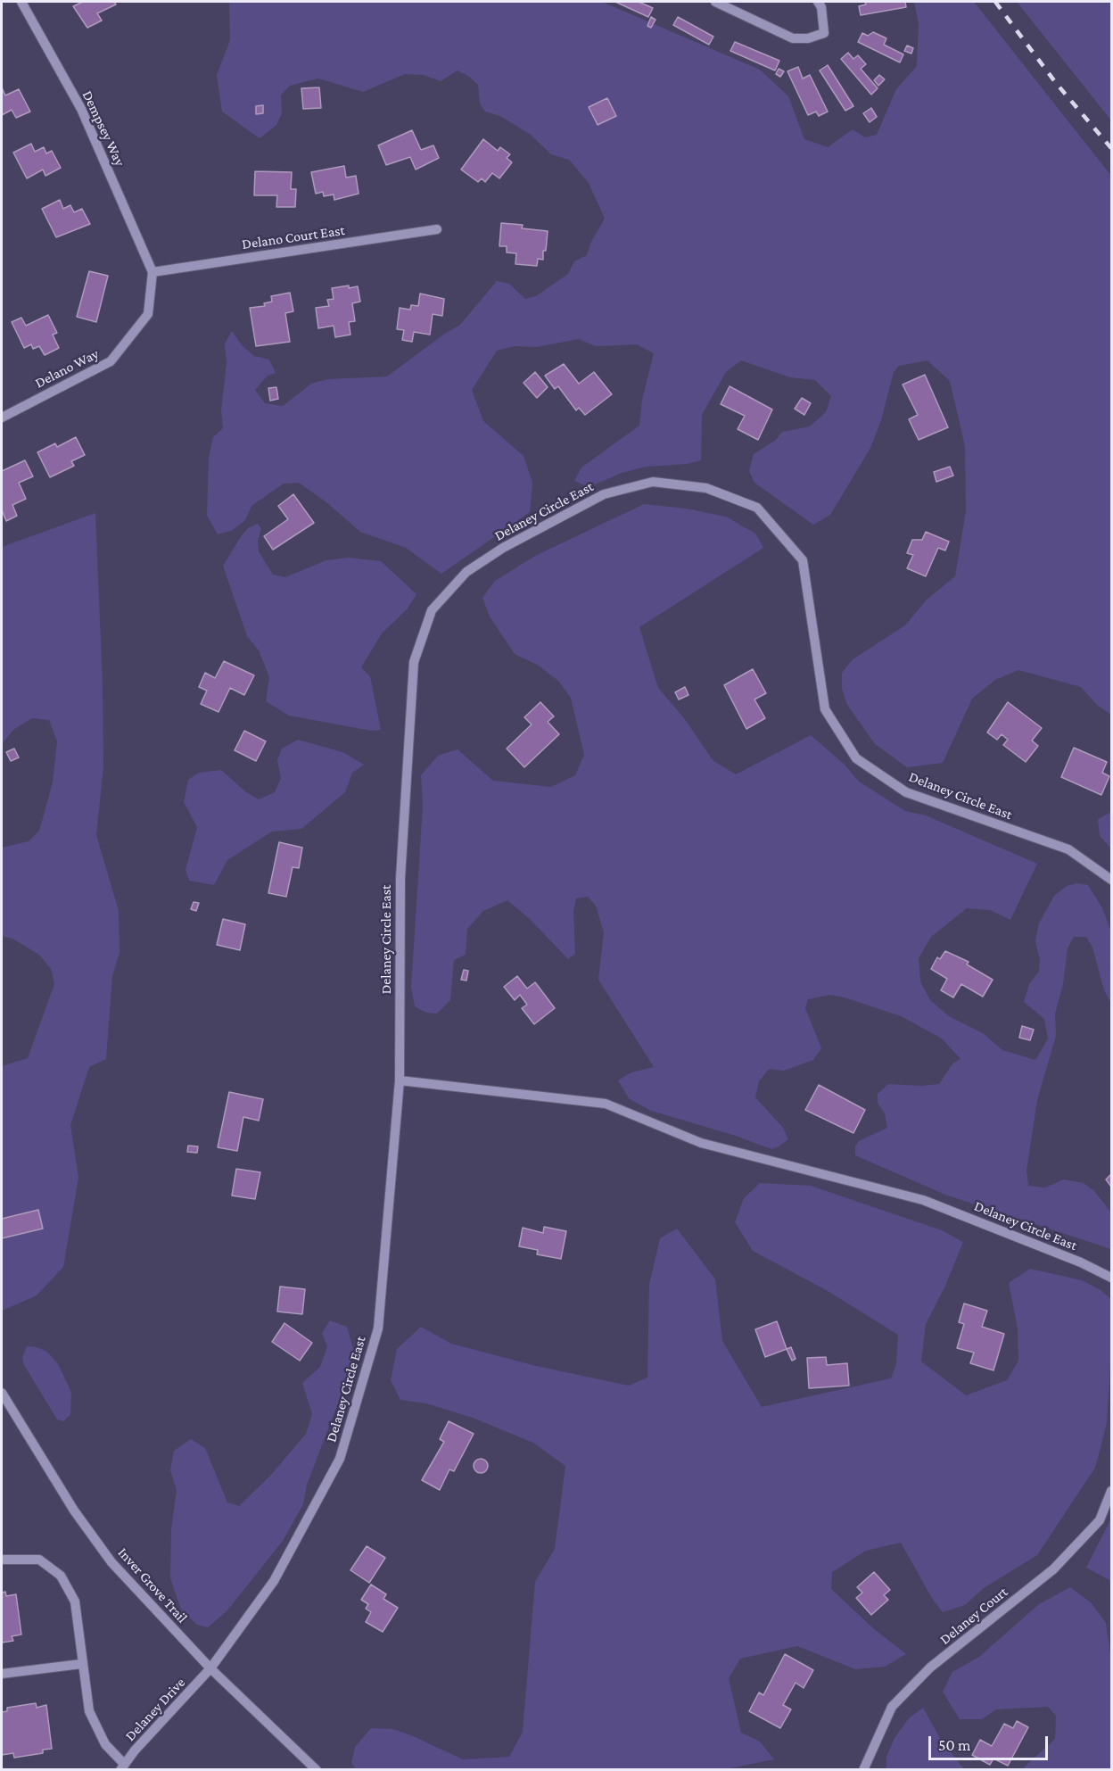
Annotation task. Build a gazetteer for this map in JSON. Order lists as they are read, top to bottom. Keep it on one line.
{"streets":{"street":["Dempsey Way","Delano Court East","Delano Way","Delaney Circle East","Inver Grove Trail","Delaney Court","Delaney Drive"]},"crossings":[["Dempsey Way","Delano Court East"],["Dempsey Way","Delano Way"],["Delano Court East","Delano Way"],["Delaney Circle East","Inver Grove Trail"],["Delaney Circle East","Delaney Drive"],["Inver Grove Trail","Delaney Drive"]],"scale_bar":"50 m"}
